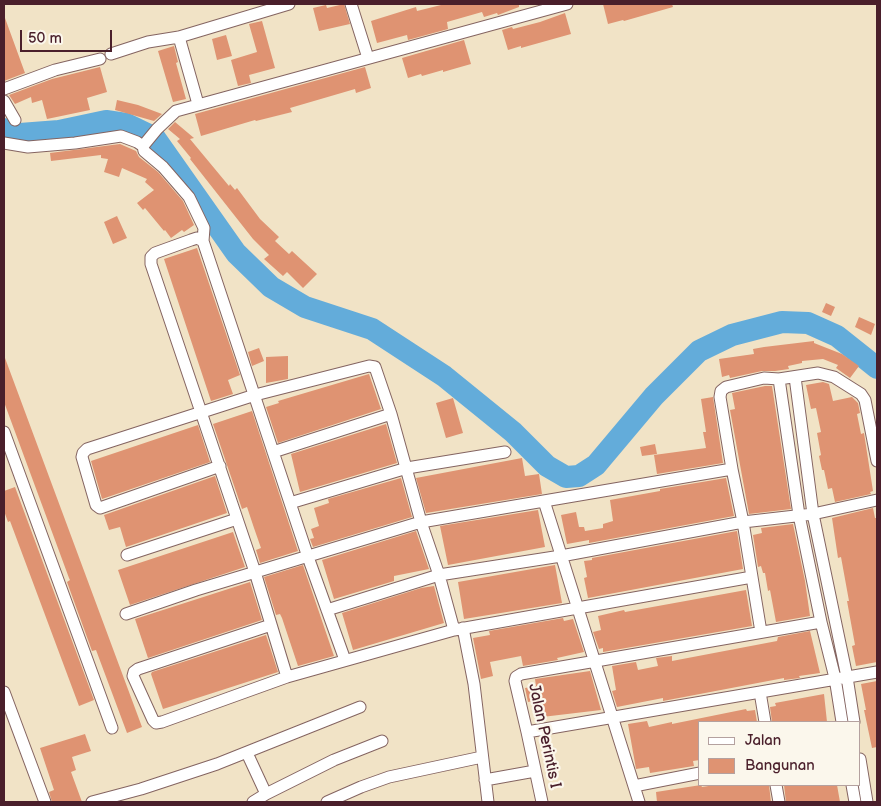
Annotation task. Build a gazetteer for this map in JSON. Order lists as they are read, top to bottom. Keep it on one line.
{"streets":{"street":["Jalan Perintis I"]},"legend":["Jalan","Bangunan"],"scale_bar":"50 m"}
